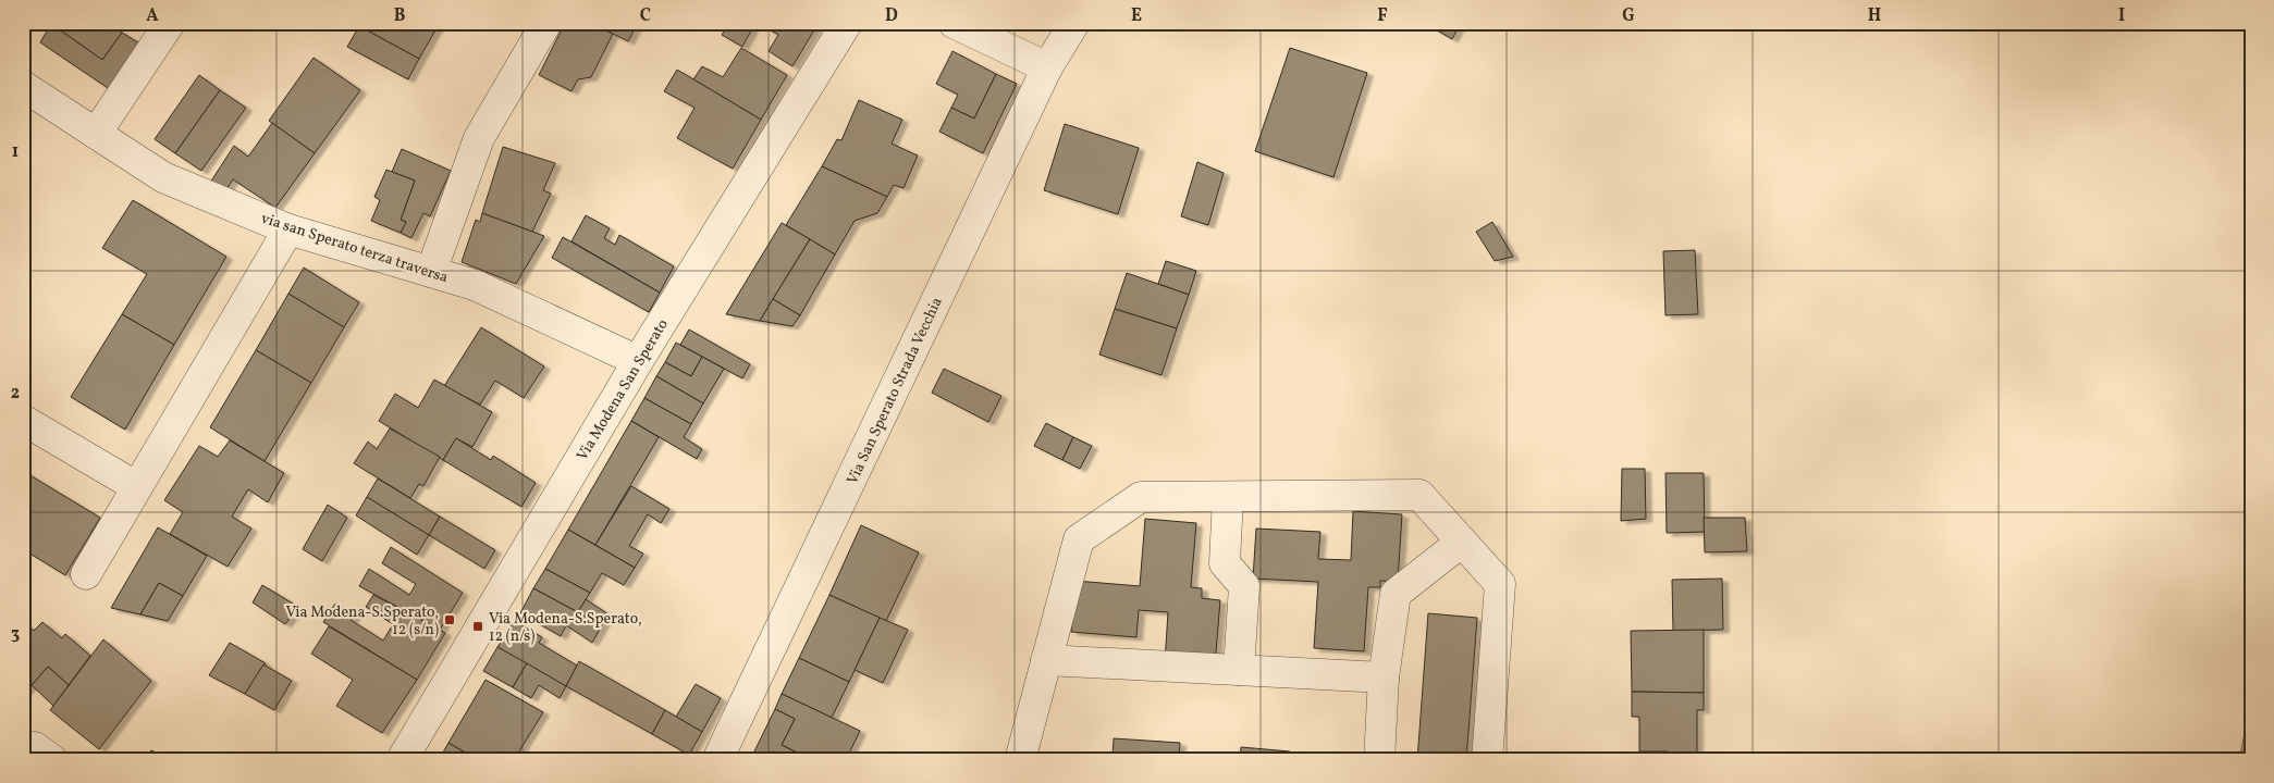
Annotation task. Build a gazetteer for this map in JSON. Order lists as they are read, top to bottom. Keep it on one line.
{"streets":{"street":["via san Sperato terza traversa","Via Modena San Sperato","Via San Sperato Strada Vecchia"]},"crossings":[["via san Sperato terza traversa","Via Modena San Sperato"]],"places":{"transit":["Via Modena-S.Sperato, 12 (s/n)","Via Modena-S.Sperato, 12 (n/s)"]},"grid":{"columns":["A","B","C","D","E","F","G","H","I"],"rows":["1","2","3"]}}
